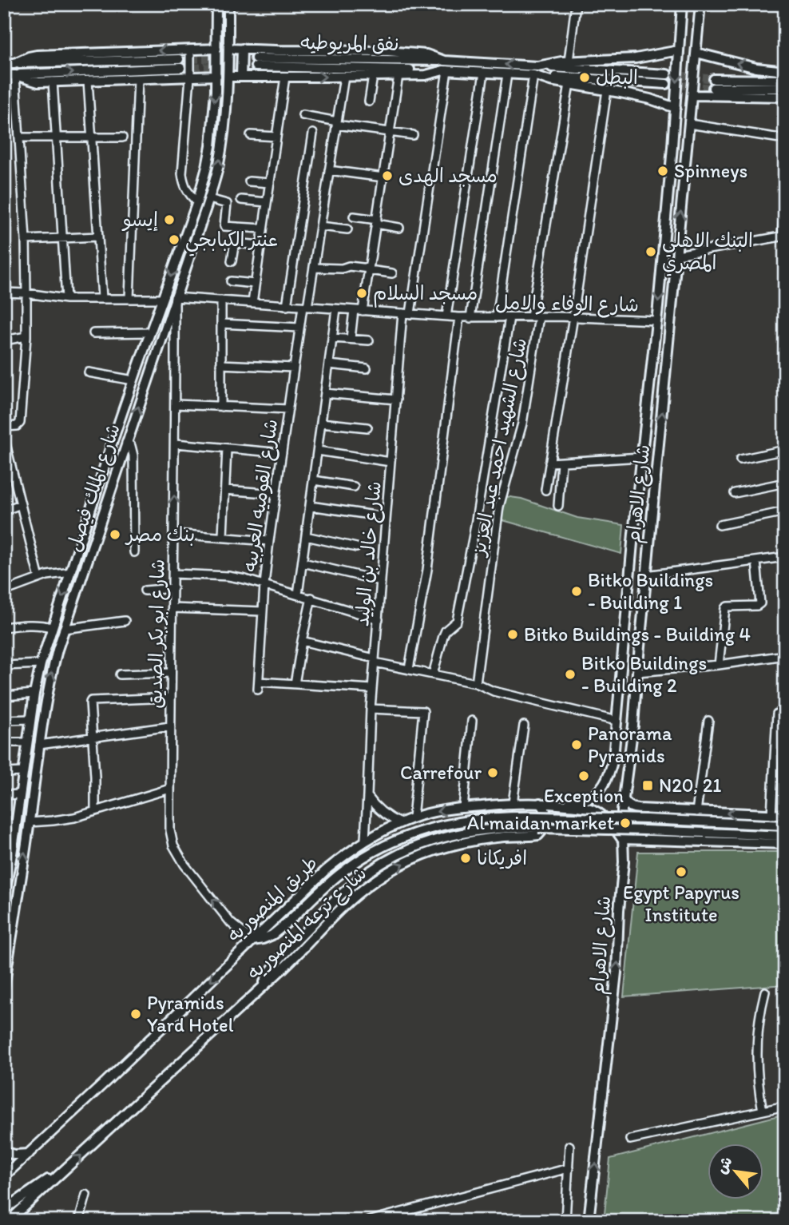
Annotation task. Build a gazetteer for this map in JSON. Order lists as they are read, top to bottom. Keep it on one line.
{"streets":{"main road":["نفق المريوطيه","شارع الملك فيصل","شارع الاهرام","طريق المنصوريه","شارع ترعه المنصوريه"],"street":["شارع الوفاء والامل","شارع الشهيد احمد عبد العزيز","شارع القوميه العربيه","شارع خالد بن الوليد","شارع ابو بكر الصديق"]},"crossings":[["نفق المريوطيه","شارع خالد بن الوليد"],["شارع الوفاء والامل","شارع الشهيد احمد عبد العزيز"],["شارع الوفاء والامل","شارع الملك فيصل"],["شارع الوفاء والامل","شارع الاهرام"],["شارع الوفاء والامل","شارع القوميه العربيه"],["شارع الوفاء والامل","شارع خالد بن الوليد"],["شارع الوفاء والامل","شارع ابو بكر الصديق"],["شارع الملك فيصل","شارع ابو بكر الصديق"],["شارع الاهرام","طريق المنصوريه"],["شارع خالد بن الوليد","طريق المنصوريه"],["شارع ابو بكر الصديق","طريق المنصوريه"],["طريق المنصوريه","شارع ترعه المنصوريه"]],"one_way":["طريق المنصوريه","شارع ترعه المنصوريه"],"places":{"other":["البطل","Spinneys","مسجد الهدى","إيسو","عنتر الكبابجي","البنك الاهلي المصري","مسجد السلام","بنك مصر","Bitko Buildings - Building 1","Bitko Buildings - Building 4","Bitko Buildings - Building 2","Panorama Pyramids","Carrefour","Exception","Al maidan market","افريكانا","Egypt Papyrus Institute","Pyramids Yard Hotel"],"transit":["N20, 21"]},"north":"top left"}
